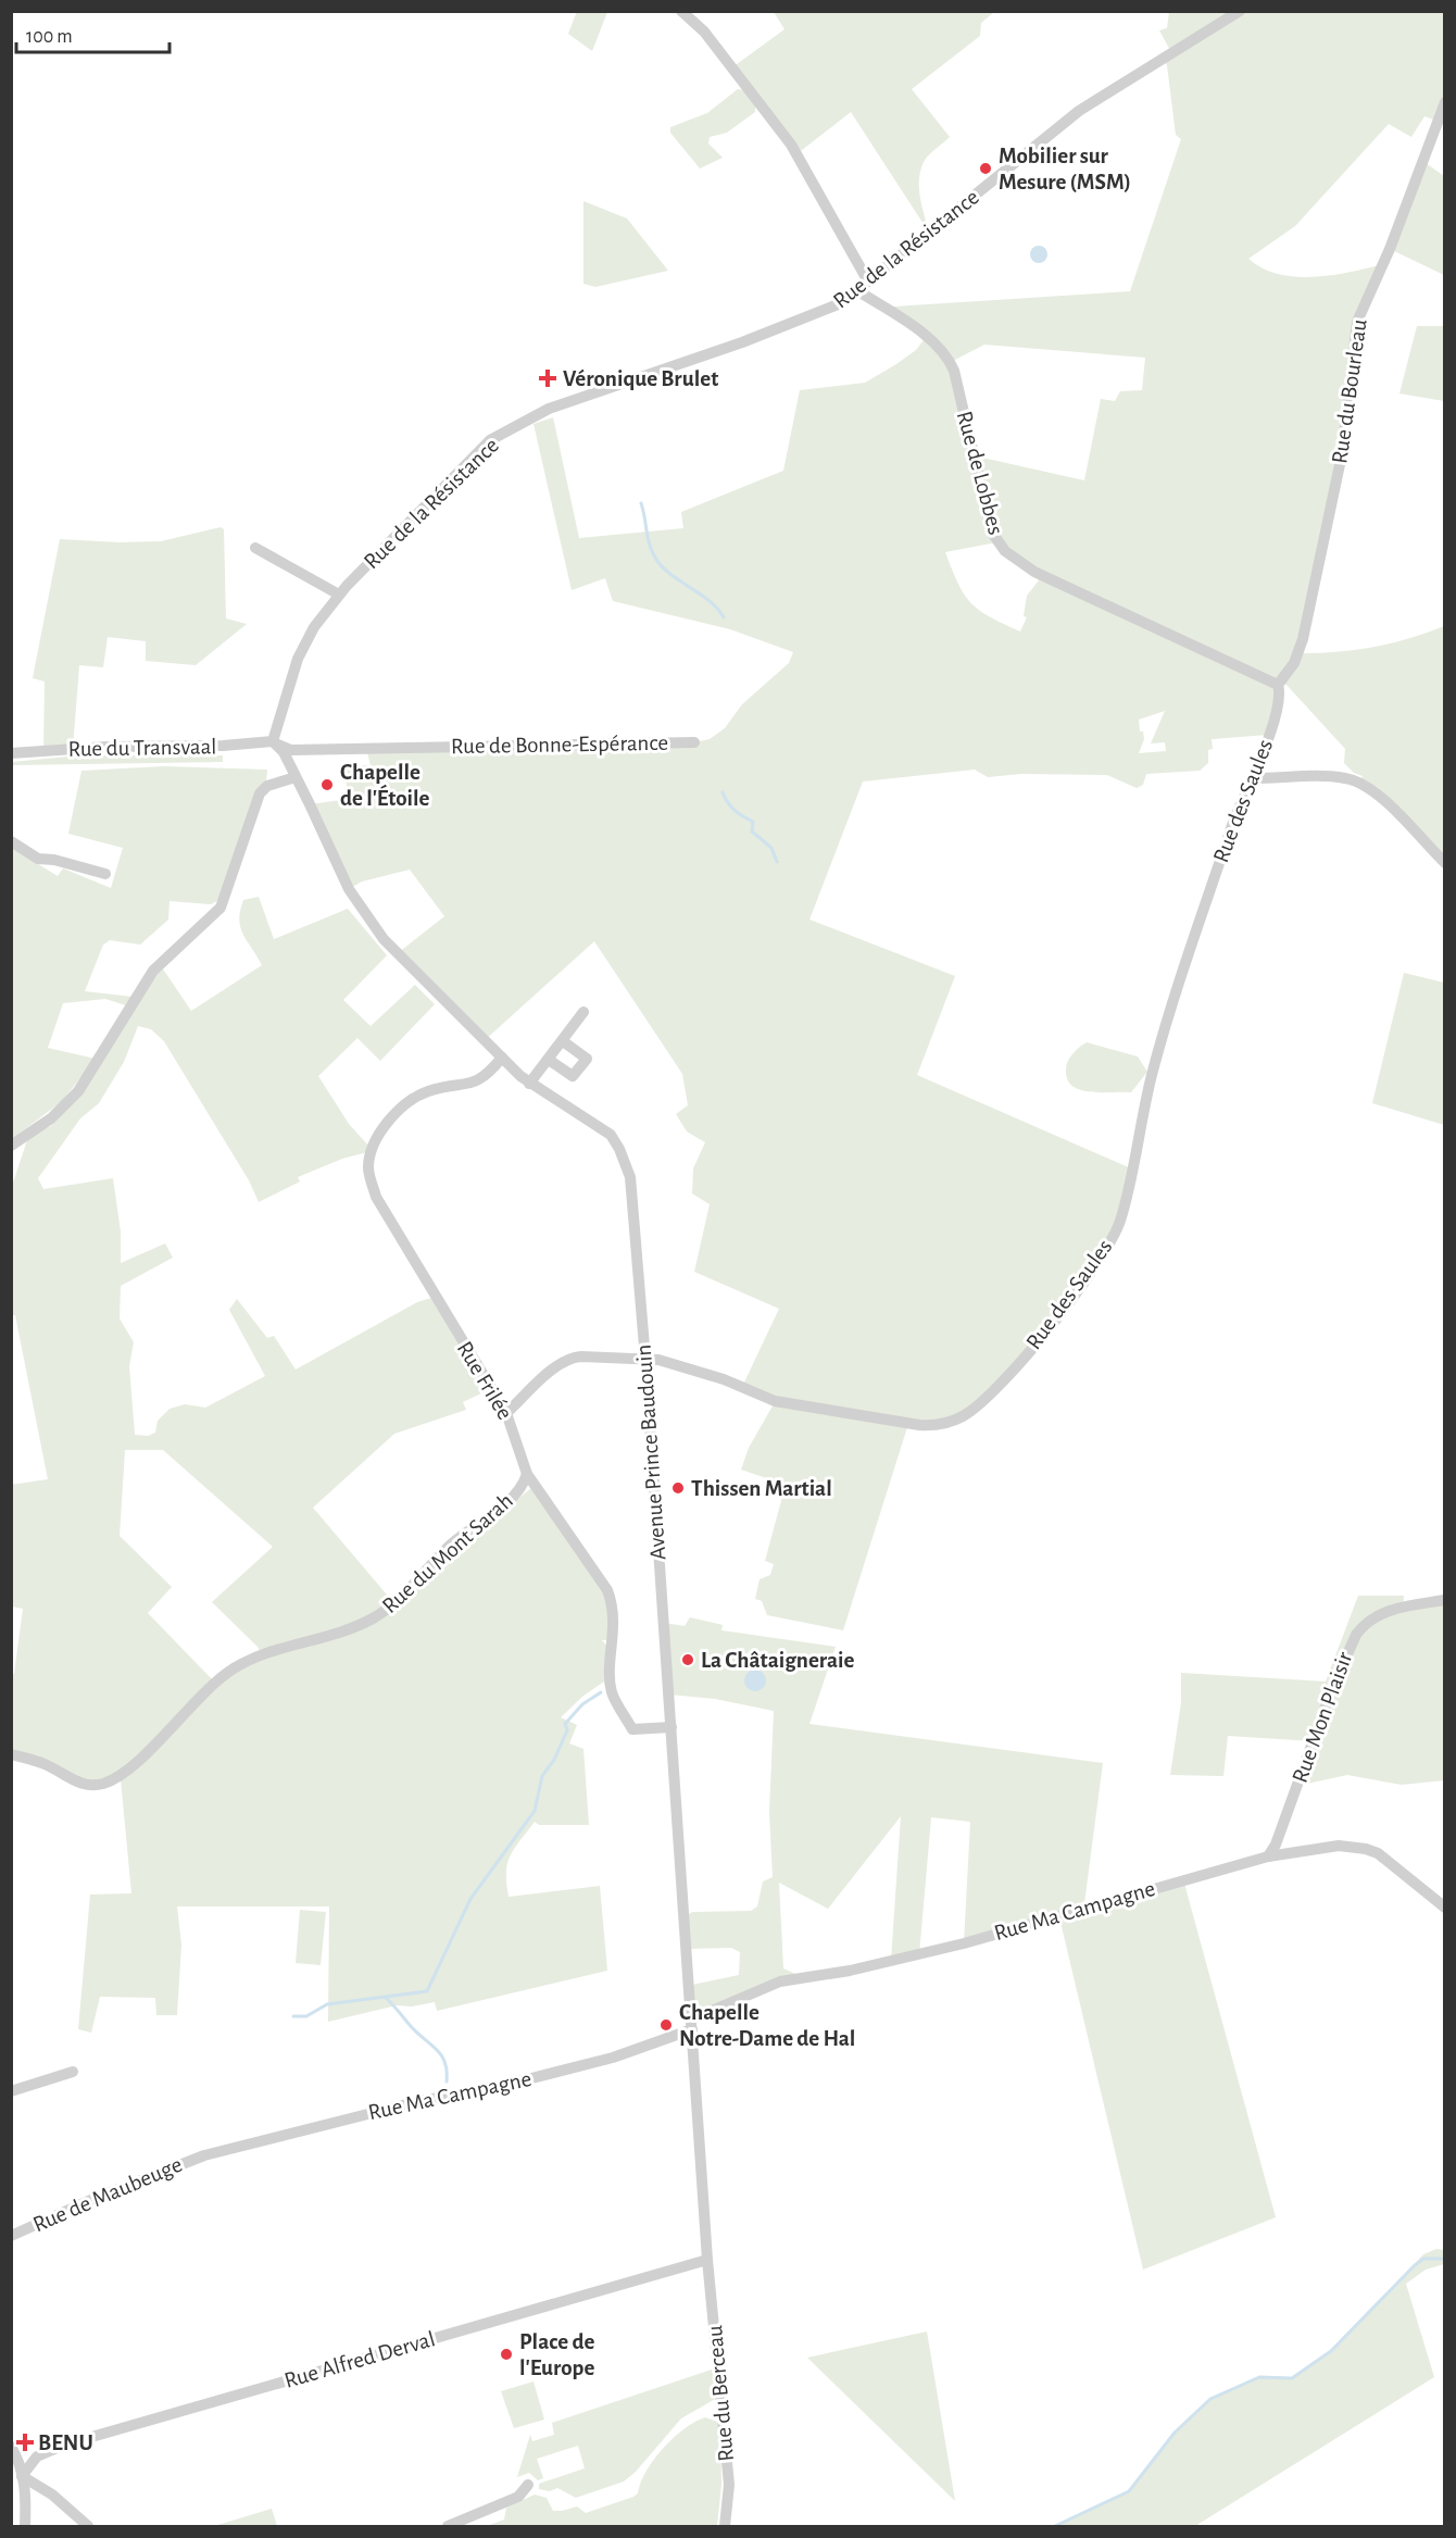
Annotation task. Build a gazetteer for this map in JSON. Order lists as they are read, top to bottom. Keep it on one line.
{"streets":{"street":["Rue de la Résistance","Rue du Bourleau","Rue de Lobbes","Rue de Bonne-Espérance","Rue du Transvaal","Rue des Saules","Rue Frilée","Avenue Prince Baudouin","Rue du Mont Sarah","Rue Mon Plaisir","Rue Ma Campagne","Rue de Maubeuge","Rue Alfred Derval","Rue du Berceau"]},"crossings":[["Rue de la Résistance","Rue de Lobbes"],["Rue de la Résistance","Rue de Bonne-Espérance"],["Rue de la Résistance","Rue du Transvaal"],["Rue de la Résistance","Avenue Prince Baudouin"],["Rue du Bourleau","Rue de Lobbes"],["Rue du Bourleau","Rue des Saules"],["Rue de Lobbes","Rue des Saules"],["Rue de Bonne-Espérance","Rue du Transvaal"],["Rue de Bonne-Espérance","Avenue Prince Baudouin"],["Rue du Transvaal","Avenue Prince Baudouin"],["Rue des Saules","Rue Frilée"],["Rue des Saules","Avenue Prince Baudouin"],["Rue Frilée","Avenue Prince Baudouin"],["Rue Frilée","Rue du Mont Sarah"],["Avenue Prince Baudouin","Rue Ma Campagne"],["Avenue Prince Baudouin","Rue Alfred Derval"],["Avenue Prince Baudouin","Rue du Berceau"],["Rue Mon Plaisir","Rue Ma Campagne"],["Rue Ma Campagne","Rue de Maubeuge"],["Rue Alfred Derval","Rue du Berceau"]],"places":{"other":["Mobilier sur Mesure (MSM)","Chapelle de l'Étoile","Thissen Martial","La Châtaigneraie","Chapelle Notre-Dame de Hal","Place de l'Europe"],"health":["Véronique Brulet","BENU"]},"scale_bar":"100 m"}
